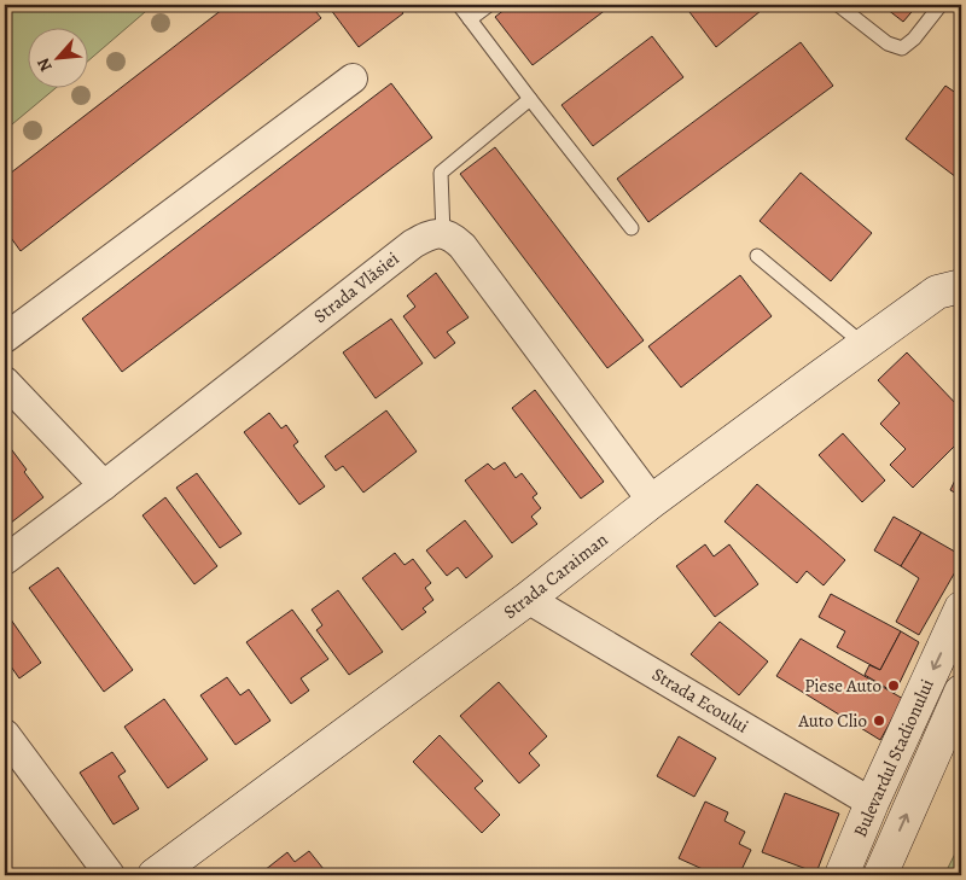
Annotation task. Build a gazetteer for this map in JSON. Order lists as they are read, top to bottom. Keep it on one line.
{"streets":{"main road":["Strada Caraiman","Bulevardul Stadionului"],"street":["Strada Vlăsiei","Strada Ecoului"]},"crossings":[["Strada Caraiman","Strada Ecoului"],["Strada Ecoului","Bulevardul Stadionului"]],"places":["Piese Auto","Auto Clio"],"north":"bottom left"}
